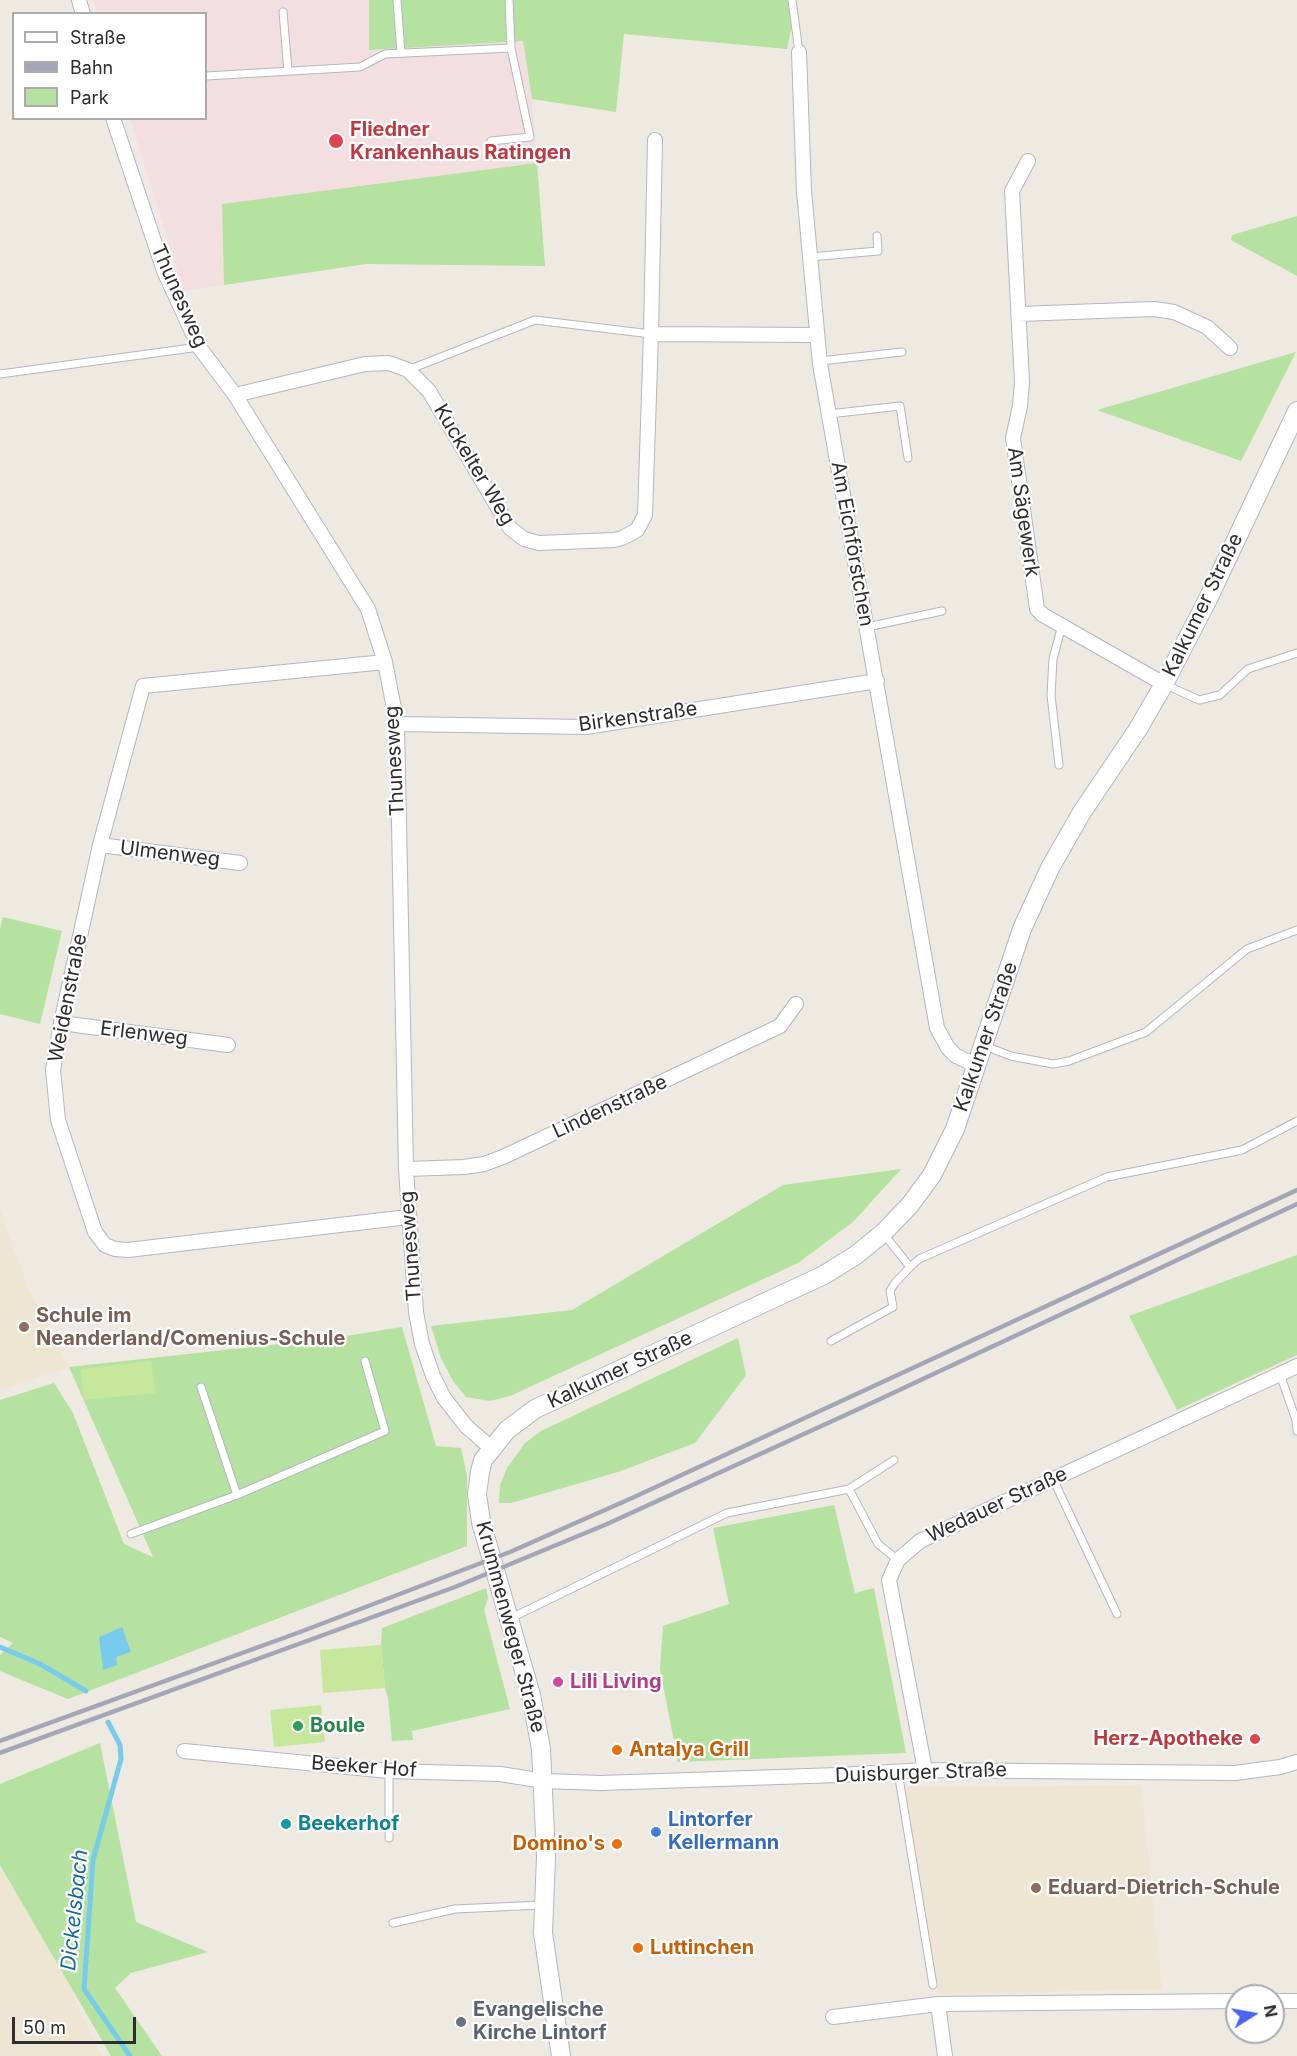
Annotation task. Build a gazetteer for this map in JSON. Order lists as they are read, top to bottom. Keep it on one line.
{"streets":{"main road":["Kalkumer Straße","Krummenweger Straße"],"street":["Thunesweg","Kuckelter Weg","Am Sägewerk","Am Eichförstchen","Birkenstraße","Ulmenweg","Weidenstraße","Erlenweg","Lindenstraße","Wedauer Straße","Beeker Hof","Duisburger Straße"]},"crossings":[["Thunesweg","Kalkumer Straße"],["Thunesweg","Birkenstraße"],["Thunesweg","Weidenstraße"],["Thunesweg","Lindenstraße"],["Am Sägewerk","Kalkumer Straße"],["Am Eichförstchen","Kalkumer Straße"],["Am Eichförstchen","Birkenstraße"],["Kalkumer Straße","Krummenweger Straße"],["Ulmenweg","Weidenstraße"],["Weidenstraße","Erlenweg"],["Krummenweger Straße","Beeker Hof"],["Krummenweger Straße","Duisburger Straße"],["Beeker Hof","Duisburger Straße"]],"water":["Dickelsbach"],"places":["Fliedner Krankenhaus Ratingen","Schule im Neanderland/Comenius-Schule","Lili Living","Boule","Herz-Apotheke","Antalya Grill","Beekerhof","Lintorfer Kellermann","Domino's","Eduard-Dietrich-Schule","Luttinchen","Evangelische Kirche Lintorf"],"legend":["Straße","Bahn","Park"],"scale_bar":"50 m","north":"right"}
